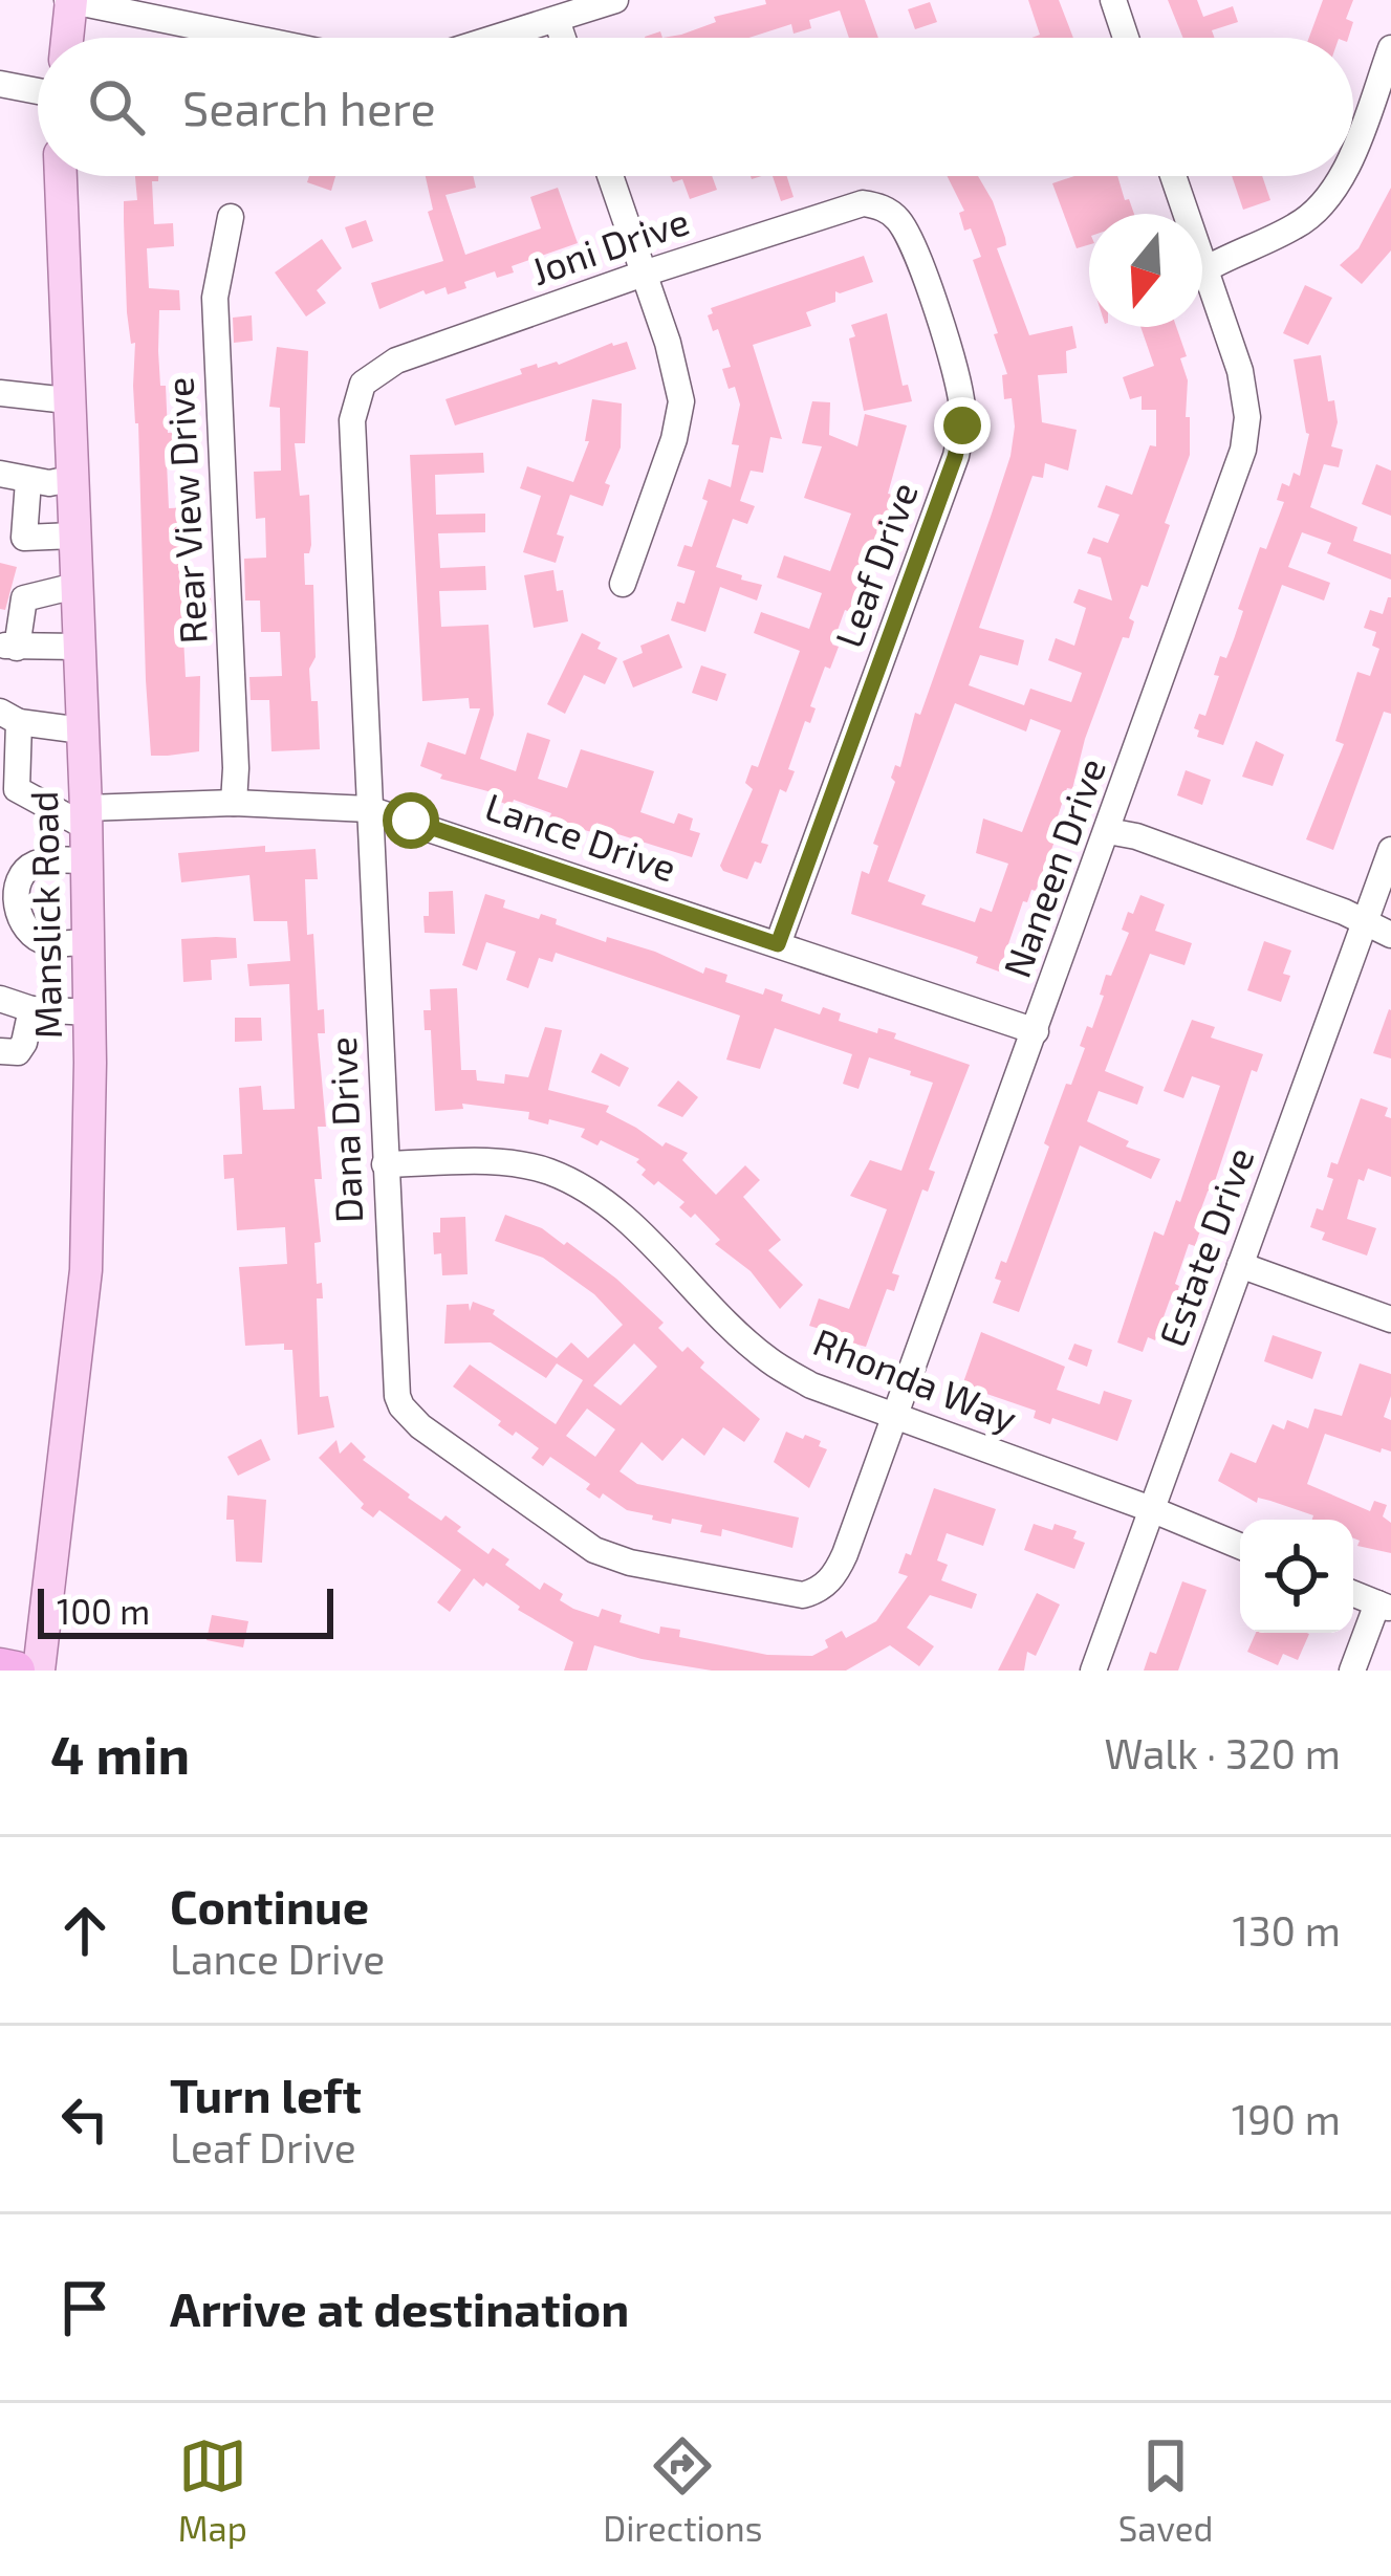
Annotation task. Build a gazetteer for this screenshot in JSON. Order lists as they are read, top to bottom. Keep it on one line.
{"streets":{"main road":["Manslick Road"],"street":["Joni Drive","Rear View Drive","Leaf Drive","Lance Drive","Naneen Drive","Dana Drive","Estate Drive","Rhonda Way"]},"crossings":[["Joni Drive","Leaf Drive"],["Joni Drive","Dana Drive"],["Rear View Drive","Lance Drive"],["Leaf Drive","Lance Drive"],["Lance Drive","Naneen Drive"],["Lance Drive","Manslick Road"],["Lance Drive","Dana Drive"],["Naneen Drive","Dana Drive"],["Naneen Drive","Rhonda Way"],["Dana Drive","Rhonda Way"],["Estate Drive","Rhonda Way"]],"scale_bar":"100 m","north":"bottom","page":{"search":"Search here","scale":"100 m","heading":["4 min","Walk · 320 m"],"list":[["Continue","Lance Drive","130 m"],["Turn left","Leaf Drive","190 m"],"Arrive at destination"],"nav":["Map","Directions","Saved"]}}
